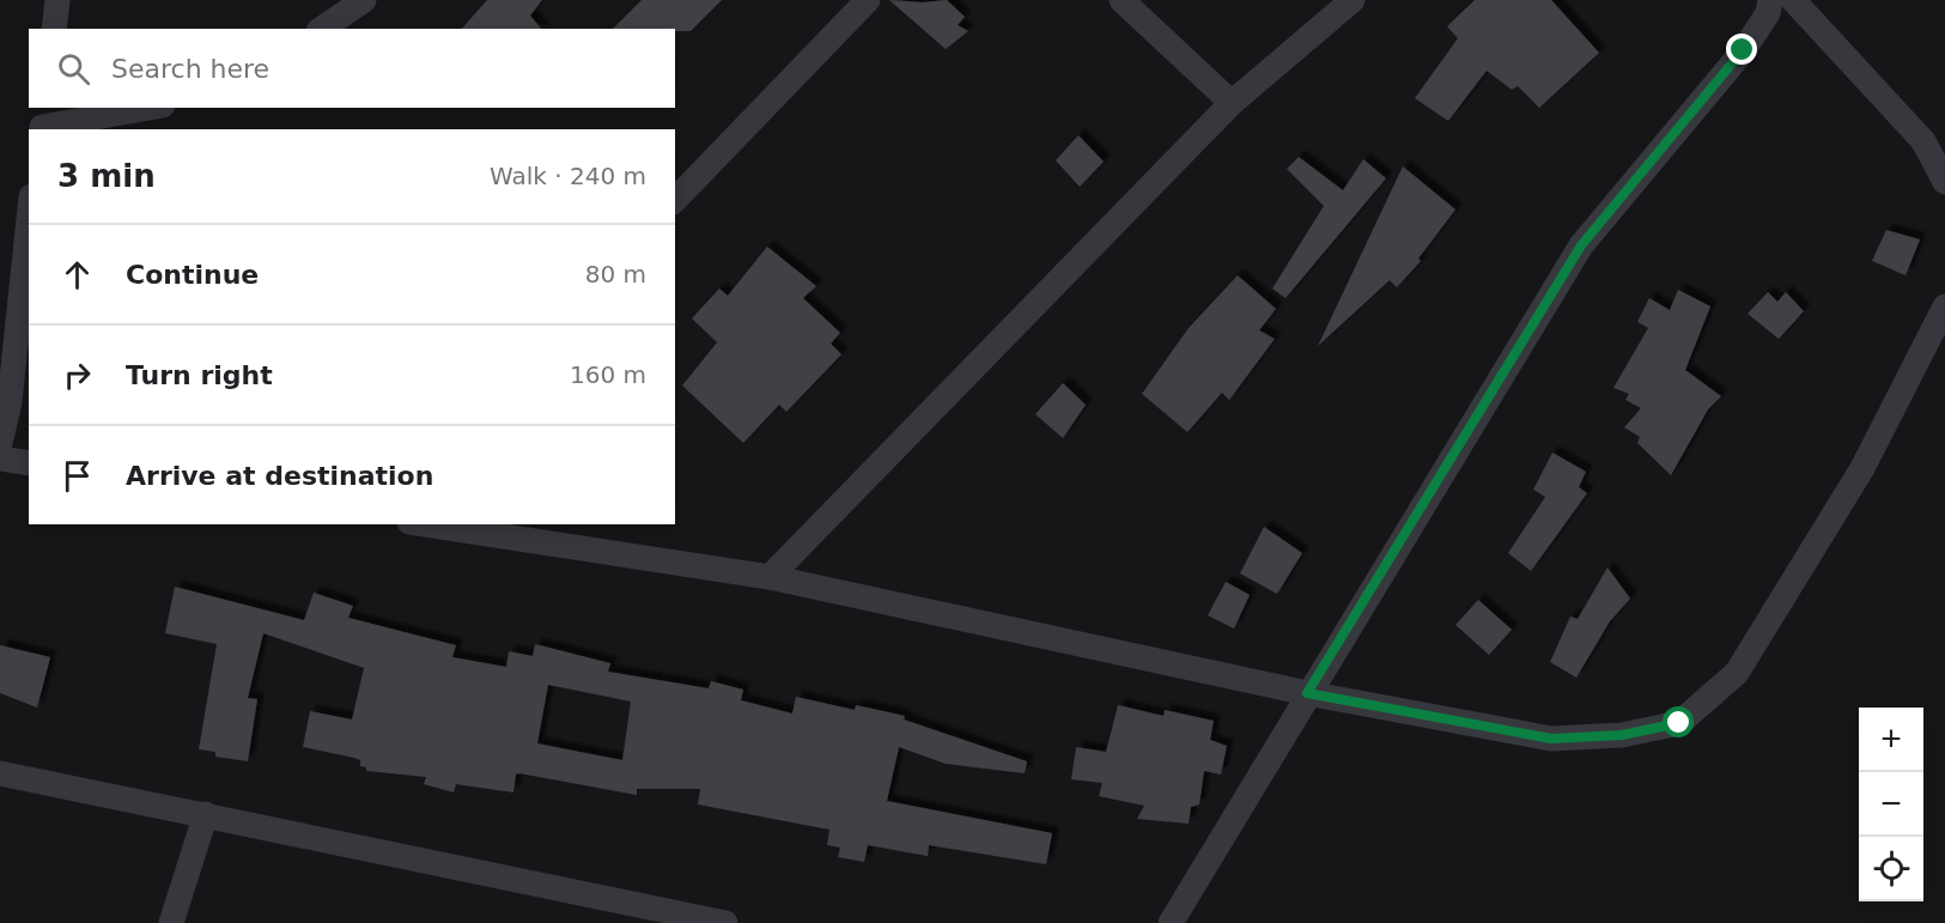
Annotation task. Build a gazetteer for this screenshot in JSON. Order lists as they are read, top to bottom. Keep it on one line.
{"page":{"search":"Search here","heading":["3 min","Walk · 240 m"],"list":[["Continue","80 m"],["Turn right","160 m"],"Arrive at destination"],"map_buttons":["+","−"]}}
